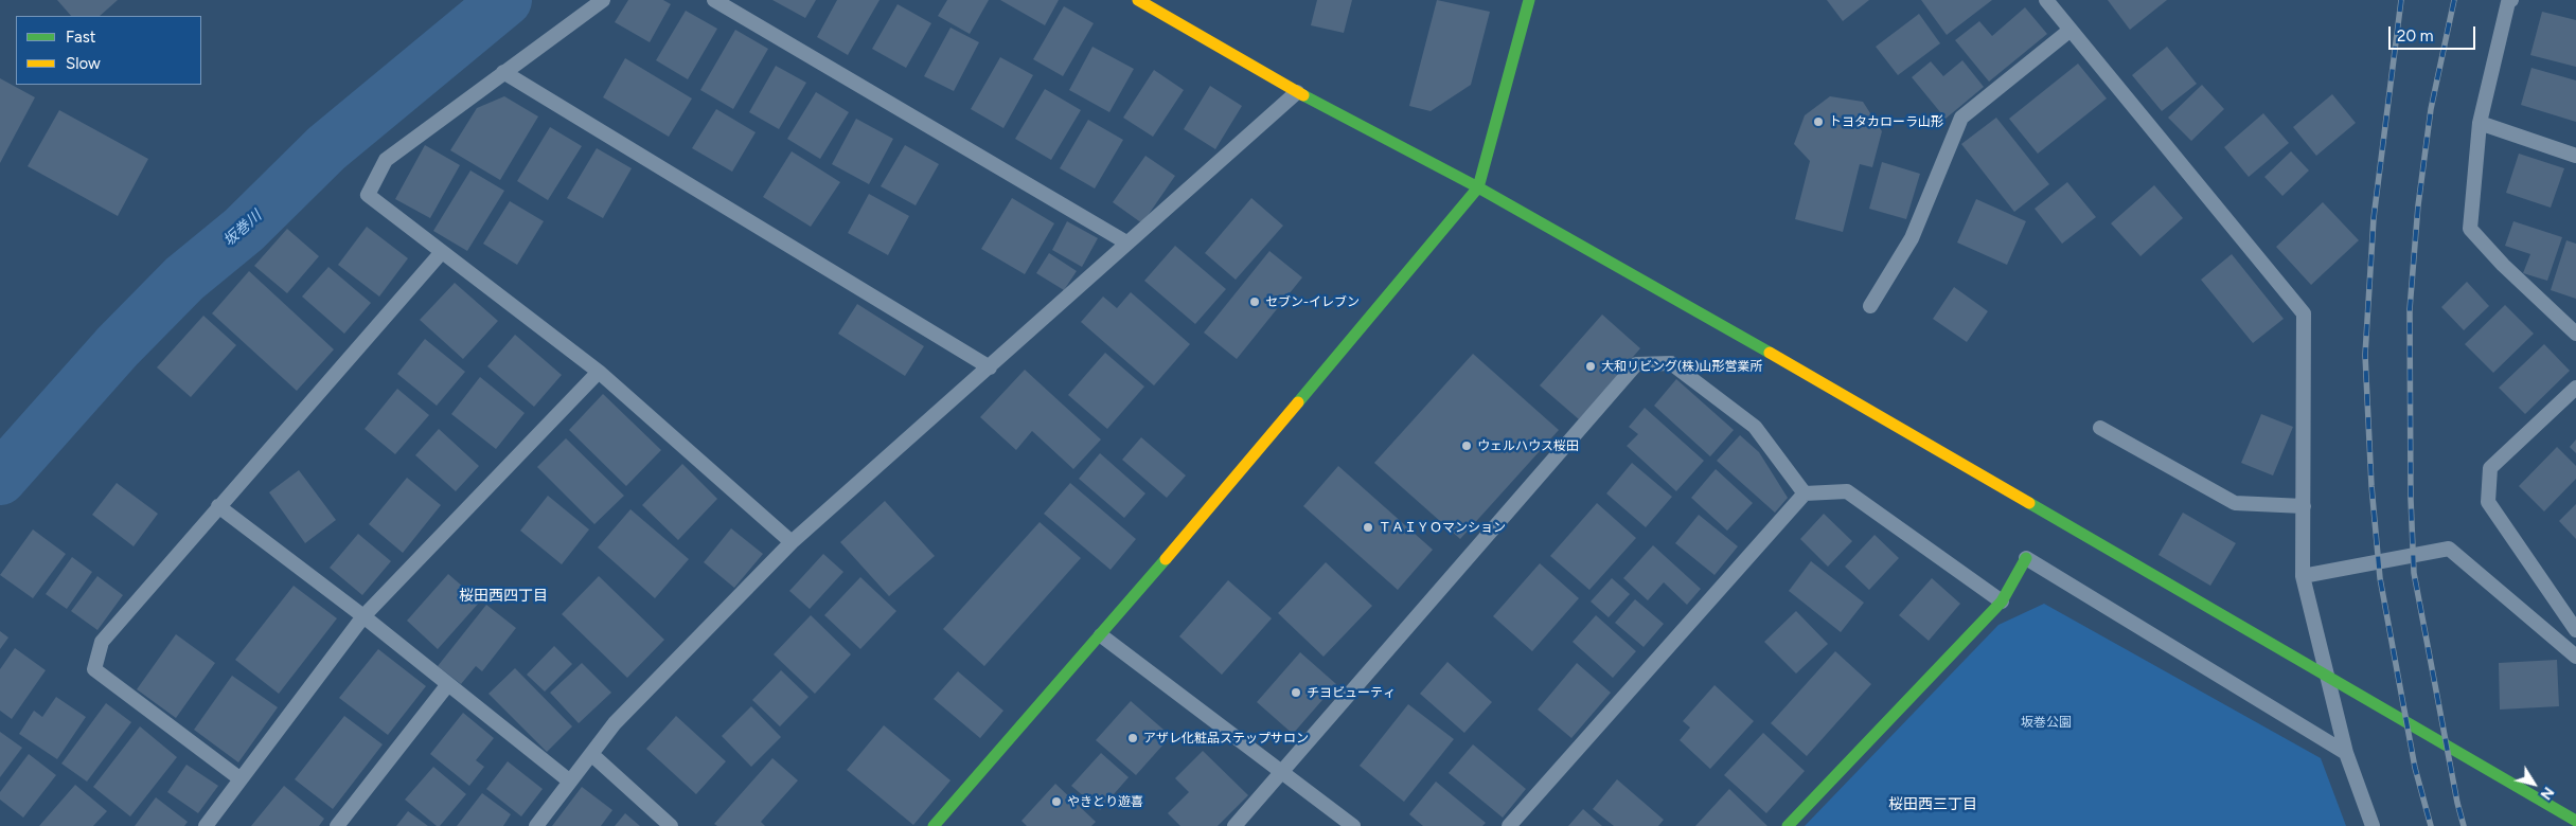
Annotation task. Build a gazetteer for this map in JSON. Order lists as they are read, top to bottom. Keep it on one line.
{"districts":["桜田西四丁目","桜田西三丁目"],"water":["坂巻川"],"parks":["坂巻公園"],"places":["トヨタカローラ山形","セブン-イレブン","大和リビング(株)山形営業所","ウェルハウス桜田","ＴＡＩＹＯマンション","チヨビューティ","アザレ化粧品ステップサロン","やきとり遊喜"],"legend":["Fast","Slow"],"scale_bar":"20 m","north":"bottom right"}
